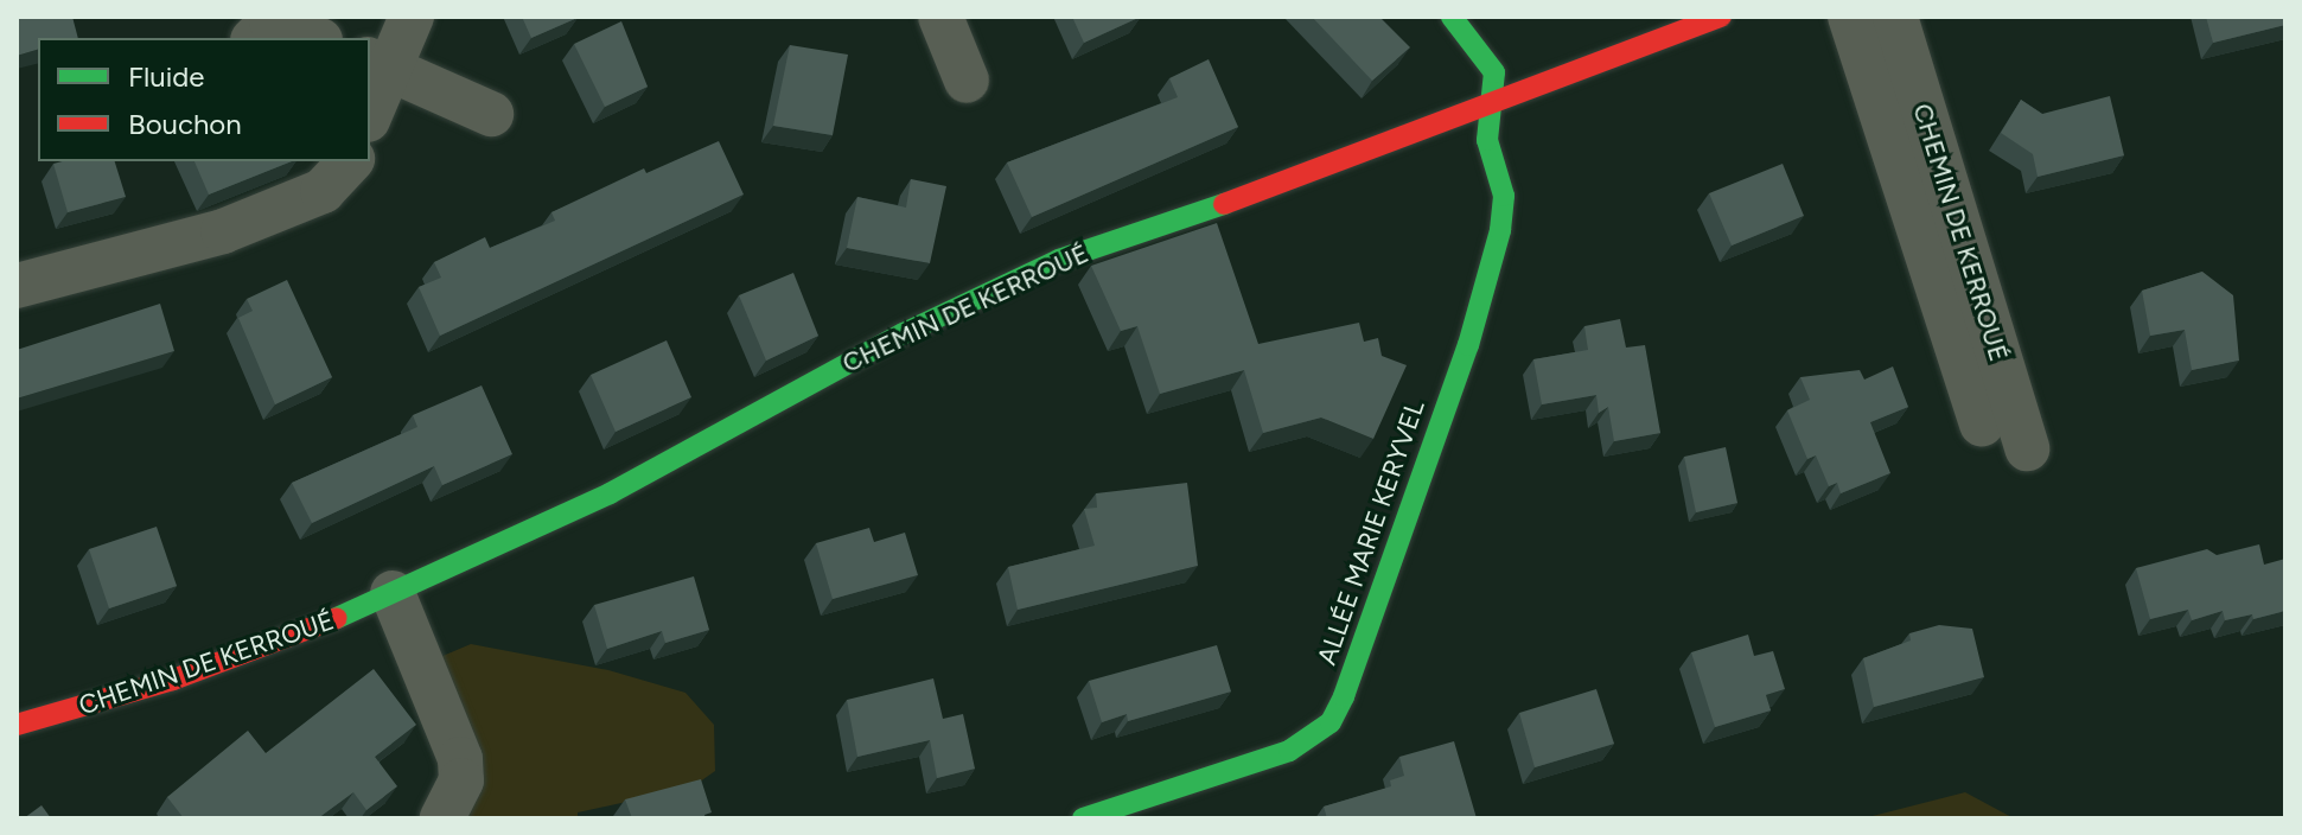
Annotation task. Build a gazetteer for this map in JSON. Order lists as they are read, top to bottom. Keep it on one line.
{"streets":{"street":["CHEMIN DE KERROUÉ","ALLÉE MARIE KERYVEL"]},"crossings":[["CHEMIN DE KERROUÉ","ALLÉE MARIE KERYVEL"]],"legend":["Fluide","Bouchon"]}
